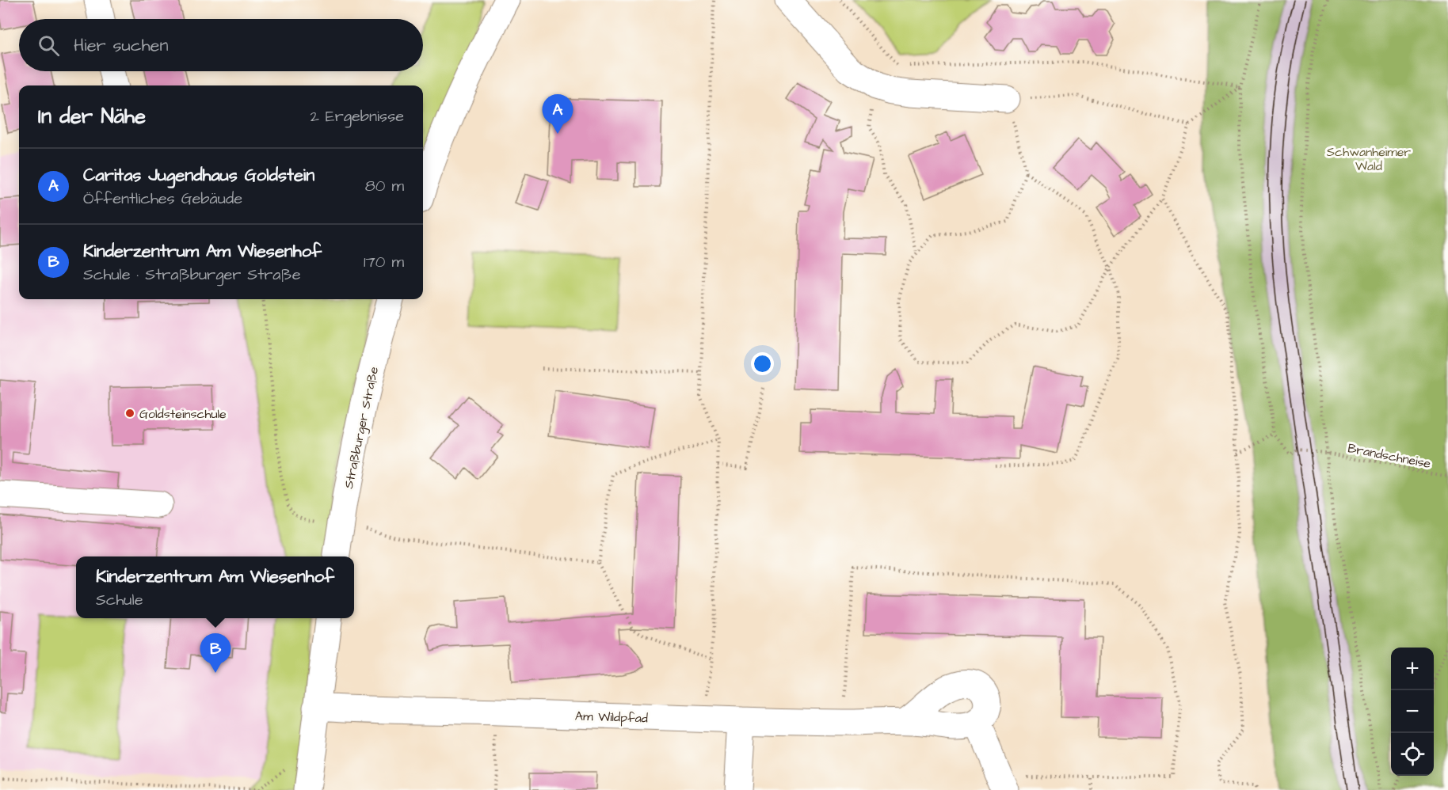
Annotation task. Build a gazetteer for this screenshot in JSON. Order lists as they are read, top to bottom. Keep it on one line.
{"streets":{"street":["Straßburger Straße","Am Wildpfad"],"path":["Brandschneise"]},"parks":["Schwanheimer Wald"],"places":["Goldsteinschule"],"page":{"search":"Hier suchen","heading":["In der Nähe","2 Ergebnisse"],"pins":["A","B"],"list":[{"mark":"A","name":"Caritas Jugendhaus Goldstein","note":"Öffentliches Gebäude","value":"80 m"},{"mark":"B","name":"Kinderzentrum Am Wiesenhof","note":"Schule · Straßburger Straße","value":"170 m"}],"popup":["Kinderzentrum Am Wiesenhof","Schule"],"map_buttons":["+","−"]}}
